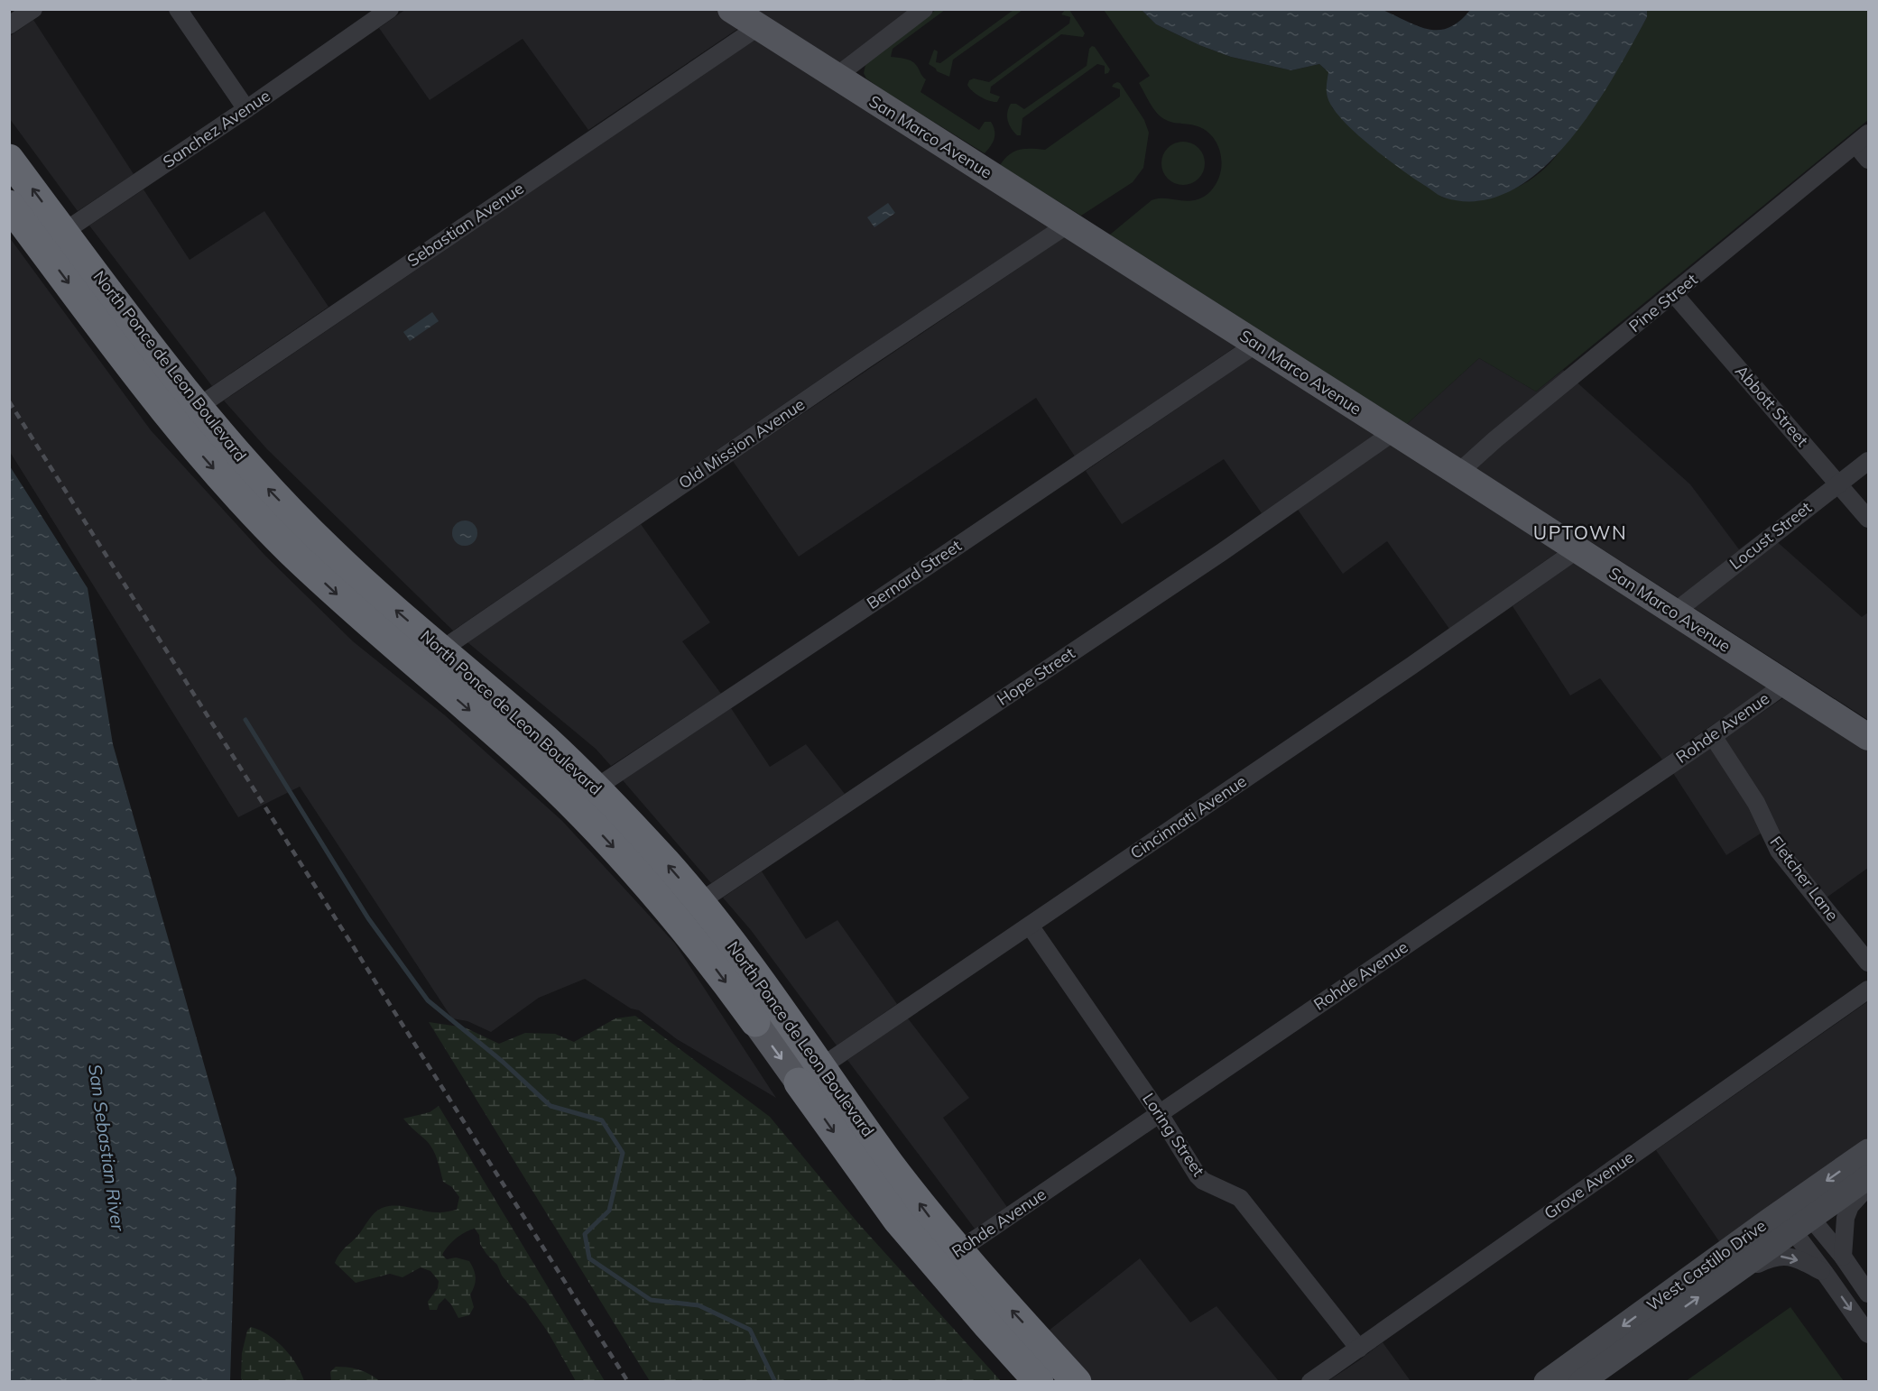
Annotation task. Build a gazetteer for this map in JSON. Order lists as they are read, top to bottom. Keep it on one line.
{"streets":{"highway":["North Ponce de Leon Boulevard"],"main road":["San Marco Avenue","West Castillo Drive"],"street":["Sanchez Avenue","Sebastian Avenue","Pine Street","Abbott Street","Old Mission Avenue","Locust Street","Bernard Street","Hope Street","Rohde Avenue","Cincinnati Avenue","Fletcher Lane","Loring Street","Grove Avenue"]},"crossings":[["Sanchez Avenue","North Ponce de Leon Boulevard"],["San Marco Avenue","Sebastian Avenue"],["San Marco Avenue","Pine Street"],["San Marco Avenue","Old Mission Avenue"],["San Marco Avenue","Locust Street"],["San Marco Avenue","Bernard Street"],["San Marco Avenue","Hope Street"],["San Marco Avenue","Rohde Avenue"],["San Marco Avenue","Cincinnati Avenue"],["Sebastian Avenue","North Ponce de Leon Boulevard"],["Pine Street","Abbott Street"],["North Ponce de Leon Boulevard","Old Mission Avenue"],["North Ponce de Leon Boulevard","Bernard Street"],["North Ponce de Leon Boulevard","Hope Street"],["North Ponce de Leon Boulevard","Rohde Avenue"],["North Ponce de Leon Boulevard","Cincinnati Avenue"],["Abbott Street","Locust Street"],["Rohde Avenue","Fletcher Lane"],["Rohde Avenue","Loring Street"],["Cincinnati Avenue","Loring Street"],["Loring Street","Grove Avenue"]],"districts":["UPTOWN"],"water":["San Sebastian River"]}
